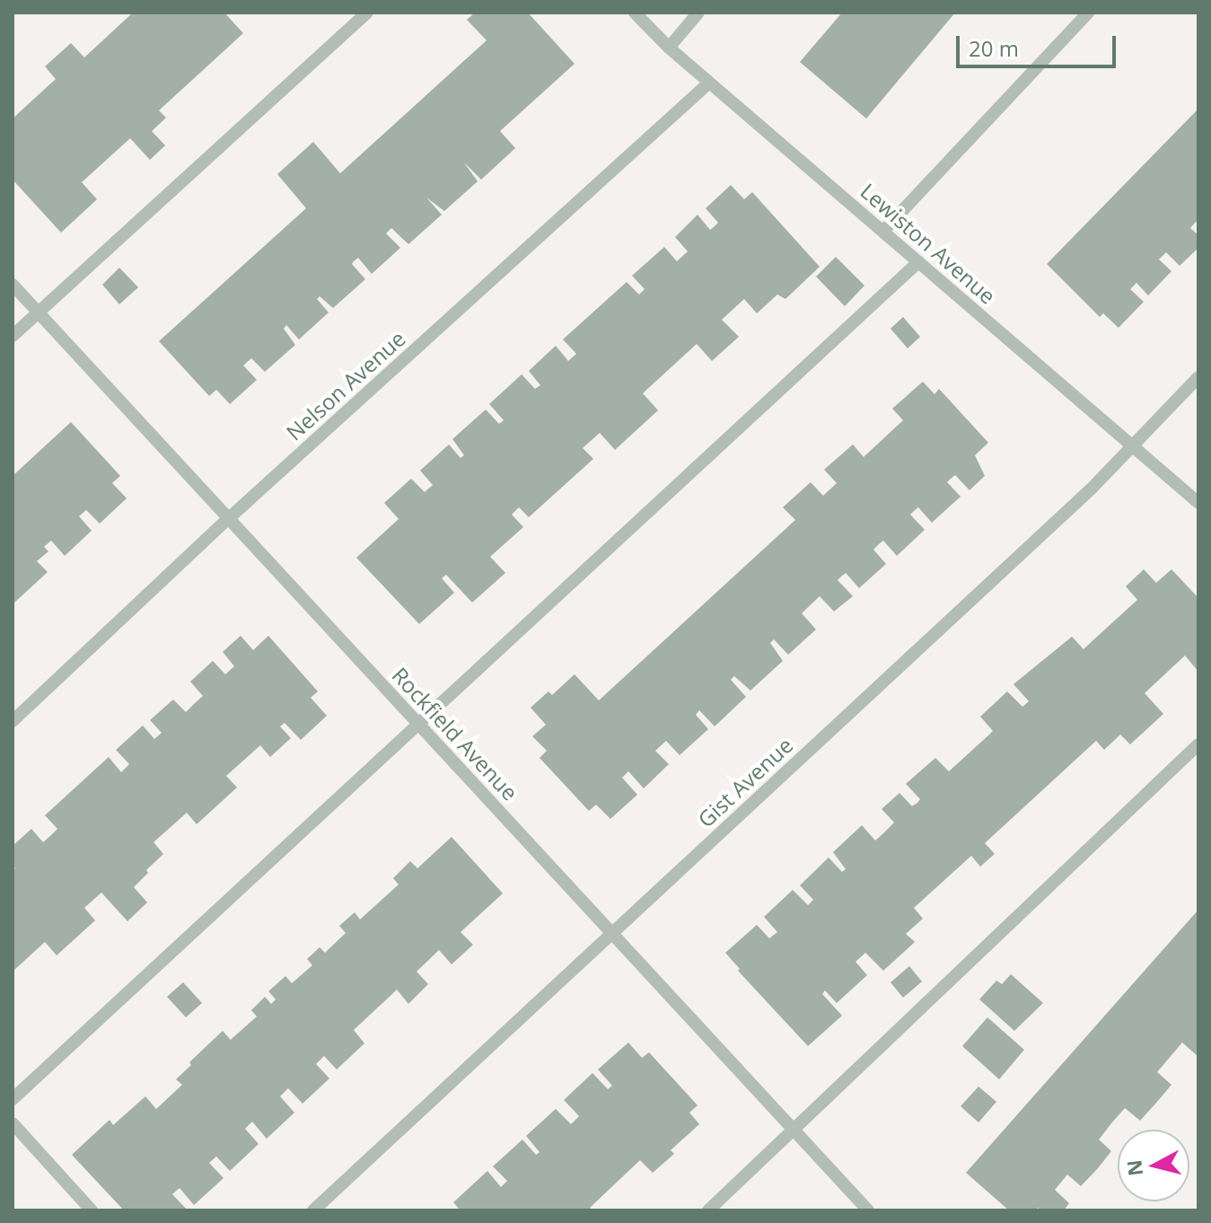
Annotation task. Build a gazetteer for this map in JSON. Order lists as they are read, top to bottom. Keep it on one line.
{"streets":{"street":["Lewiston Avenue","Nelson Avenue","Rockfield Avenue","Gist Avenue"]},"crossings":[["Lewiston Avenue","Nelson Avenue"],["Lewiston Avenue","Gist Avenue"],["Nelson Avenue","Rockfield Avenue"],["Rockfield Avenue","Gist Avenue"]],"scale_bar":"20 m","north":"left"}
